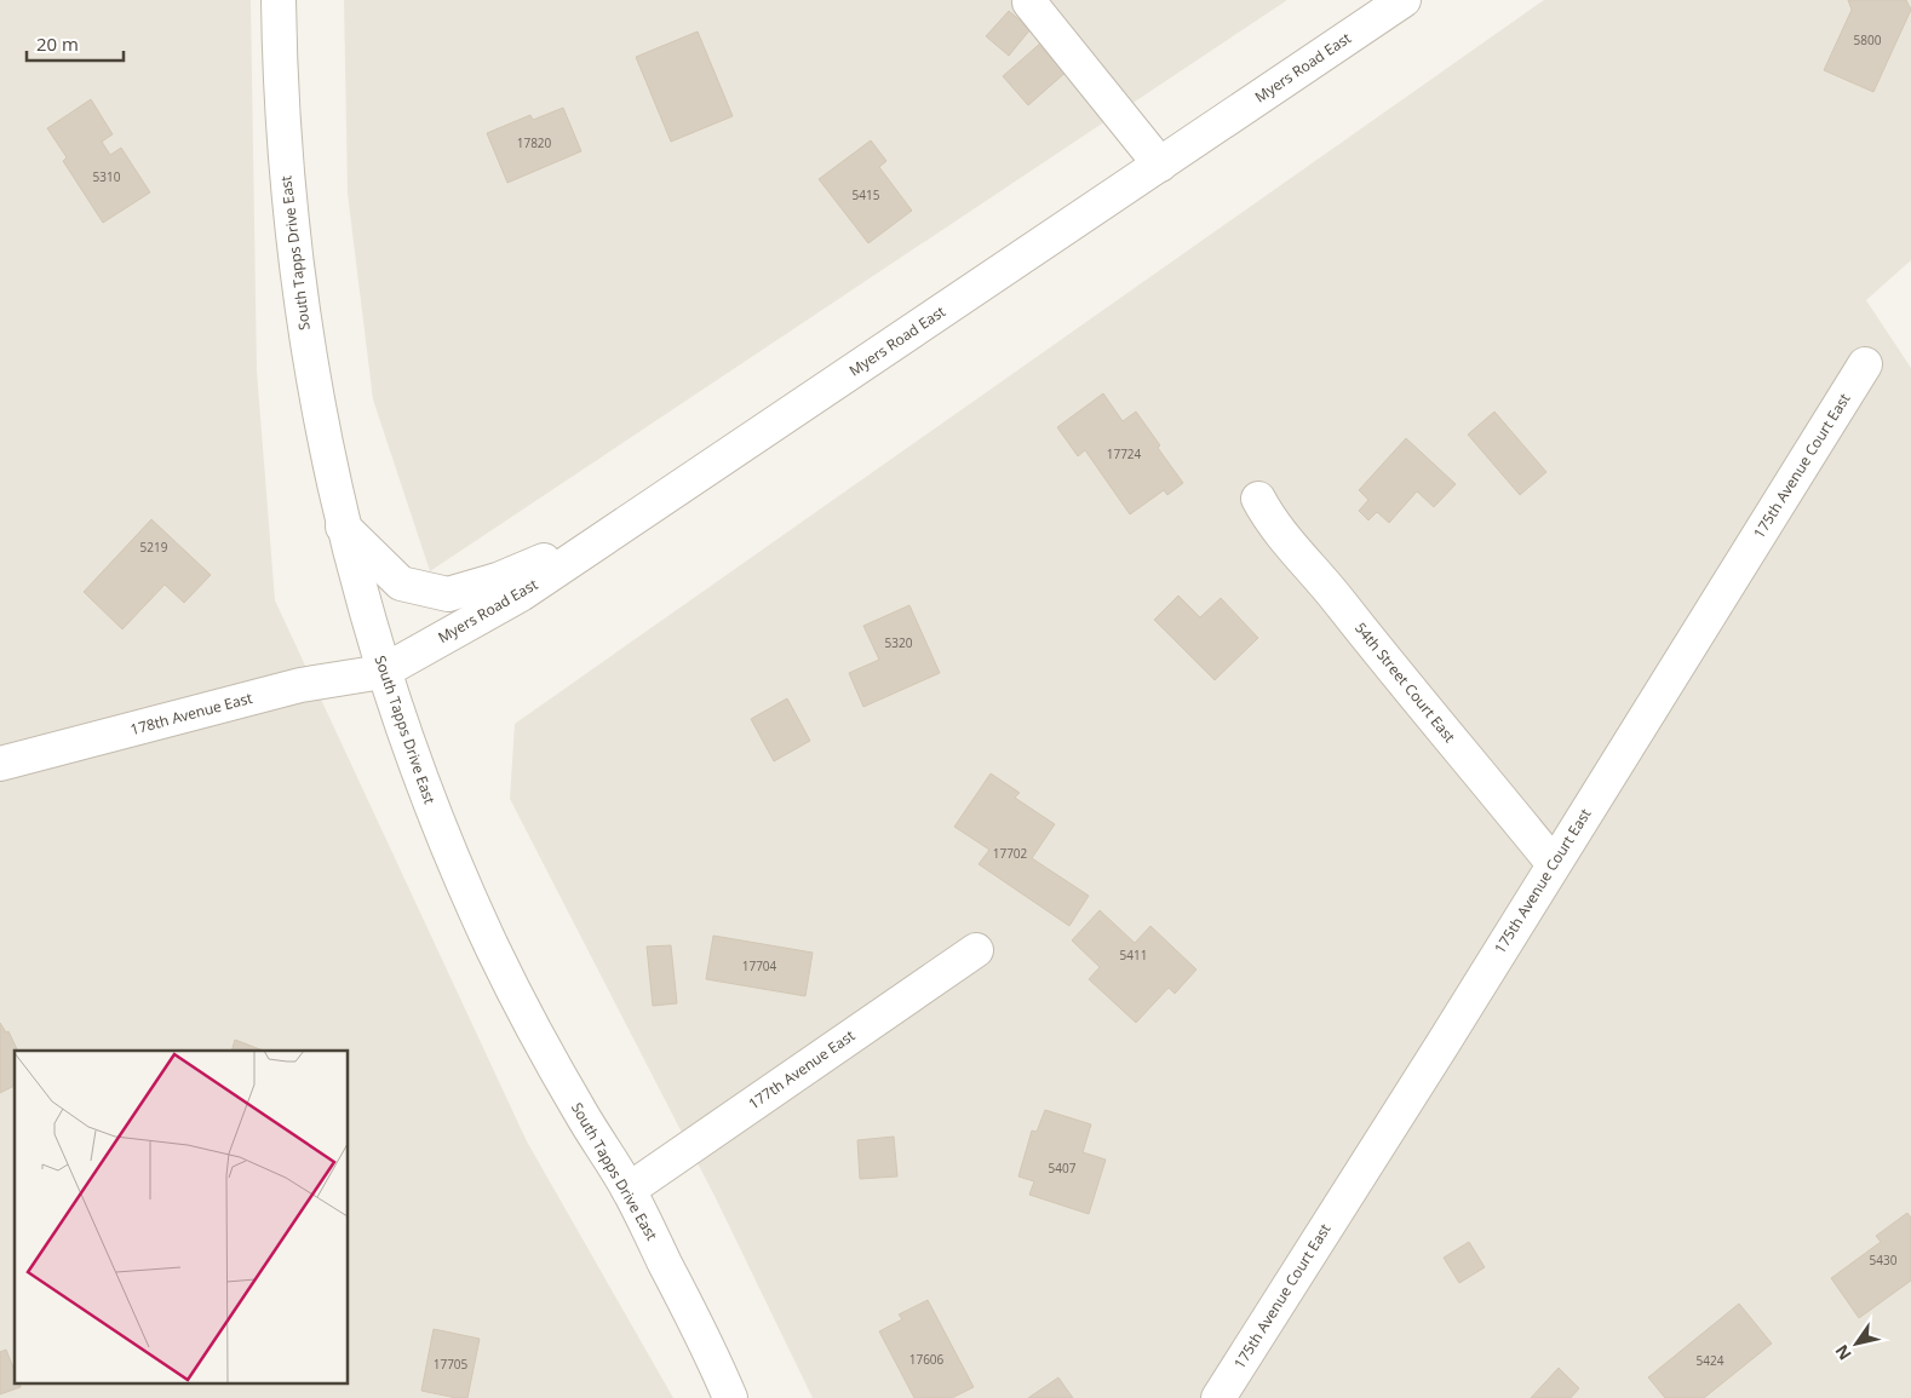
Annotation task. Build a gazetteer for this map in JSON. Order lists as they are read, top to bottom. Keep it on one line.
{"streets":{"street":["Myers Road East","South Tapps Drive East","175th Avenue Court East","54th Street Court East","178th Avenue East","177th Avenue East"]},"crossings":[["Myers Road East","South Tapps Drive East"],["Myers Road East","178th Avenue East"],["South Tapps Drive East","178th Avenue East"],["South Tapps Drive East","177th Avenue East"],["175th Avenue Court East","54th Street Court East"]],"house_numbers":["5800","17820","5310","5415","17724","5219","5320","17702","5411","17704","5407","5430","17606","5424","17705"],"scale_bar":"20 m","north":"bottom left"}
